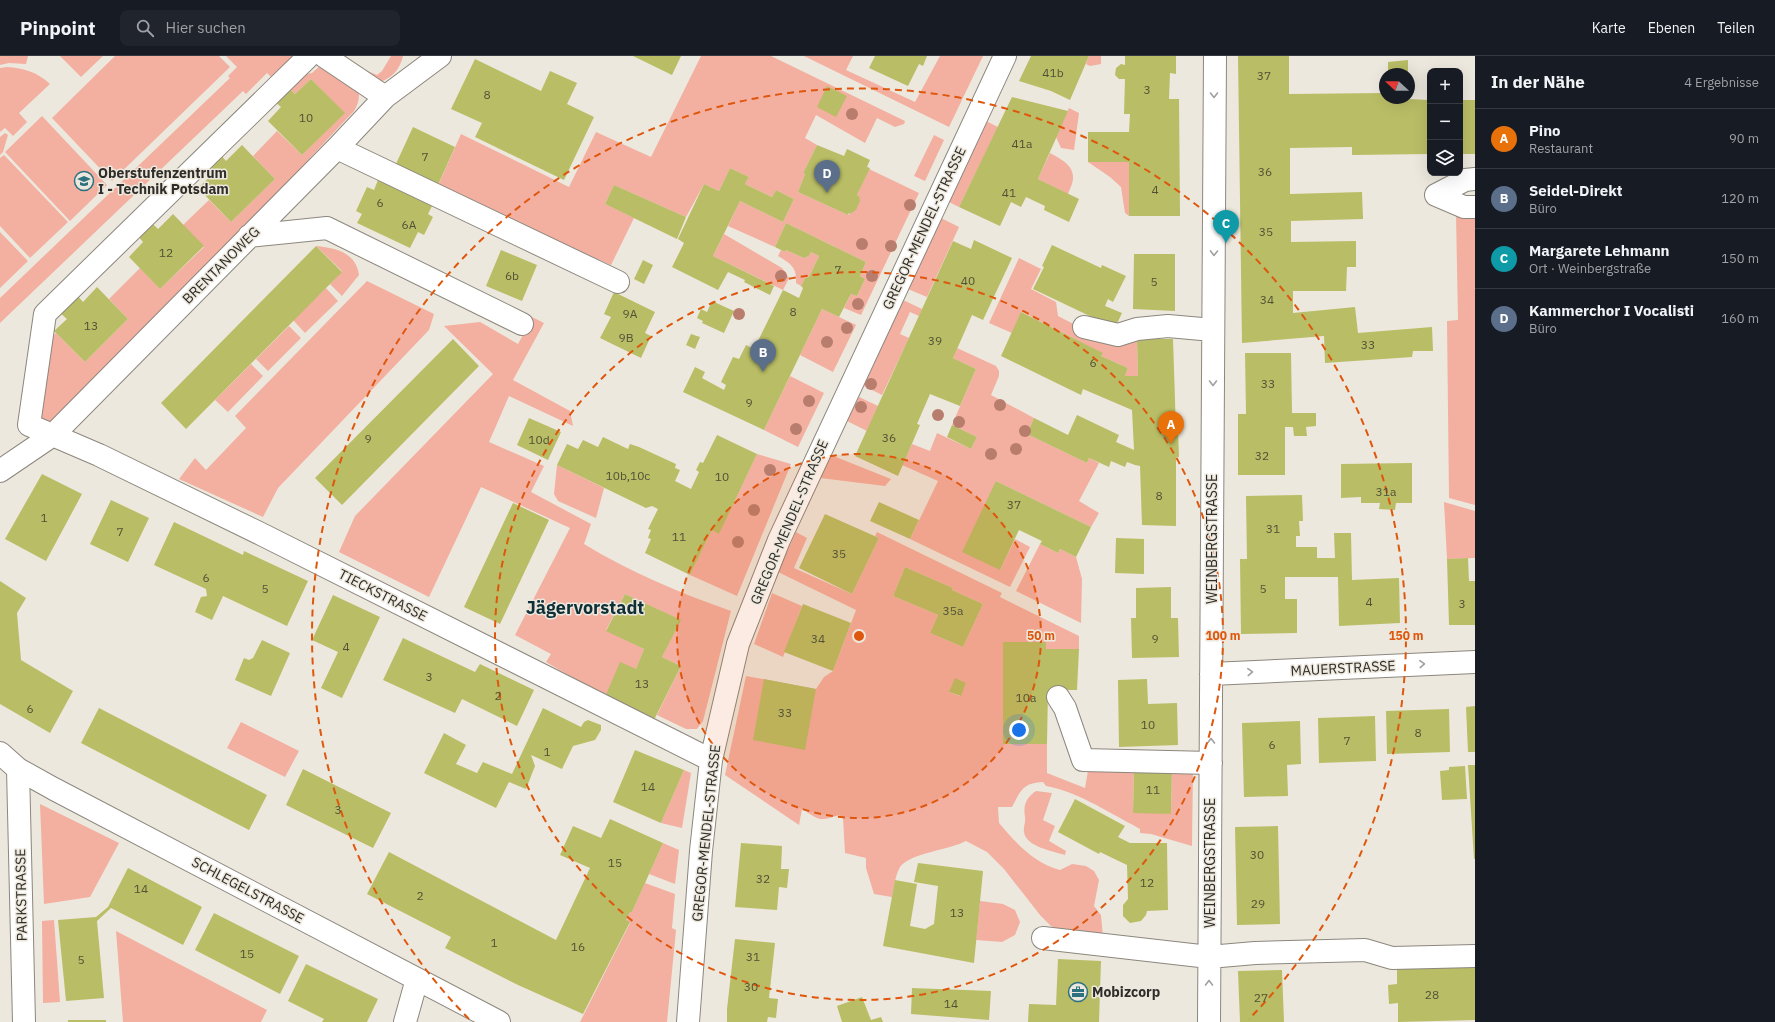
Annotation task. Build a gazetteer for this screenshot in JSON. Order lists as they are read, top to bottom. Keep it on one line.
{"streets":{"street":["GREGOR-MENDEL-STRASSE","BRENTANOWEG","WEINBERGSTRASSE","TIECKSTRASSE","MAUERSTRASSE","SCHLEGELSTRASSE","PARKSTRASSE"]},"crossings":[["GREGOR-MENDEL-STRASSE","TIECKSTRASSE"],["BRENTANOWEG","TIECKSTRASSE"],["WEINBERGSTRASSE","MAUERSTRASSE"],["SCHLEGELSTRASSE","PARKSTRASSE"]],"one_way":["MAUERSTRASSE"],"districts":["Jägervorstadt"],"places":{"school or university":["Oberstufenzentrum I - Technik Potsdam"],"office":["Mobizcorp"]},"house_numbers":["41b","37","3","8","10","41a","7","36","4","41","6","6A","35","12","7","6b","40","5","34","8","9A","13","9B","39","33","6","33","9","36","9","10d","32","10b,10c","10","31a","8","37","1","31","7","11","35","6","5","5","4","3","35a","34","9","4","3","13","2","10a","6","33","10","8","7","6","1","14","11","3","30","15","32","12","14","2","29","13","1","16","15","31","5","30","28","27","14"],"north":"left","page":{"header":"Pinpoint","search":"Hier suchen","nav":["Karte","Ebenen","Teilen"],"heading":["In der Nähe","4 Ergebnisse"],"map_buttons":["+","−"],"list":[{"mark":"A","name":"Pino","note":"Restaurant","value":"90 m"},{"mark":"B","name":"Seidel-Direkt","note":"Büro","value":"120 m"},{"mark":"C","name":"Margarete Lehmann","note":"Ort · Weinbergstraße","value":"150 m"},{"mark":"D","name":"Kammerchor I Vocalisti","note":"Büro","value":"160 m"}],"pins":["D","C","B","A"]},"rings":["50 m","100 m","150 m"]}
